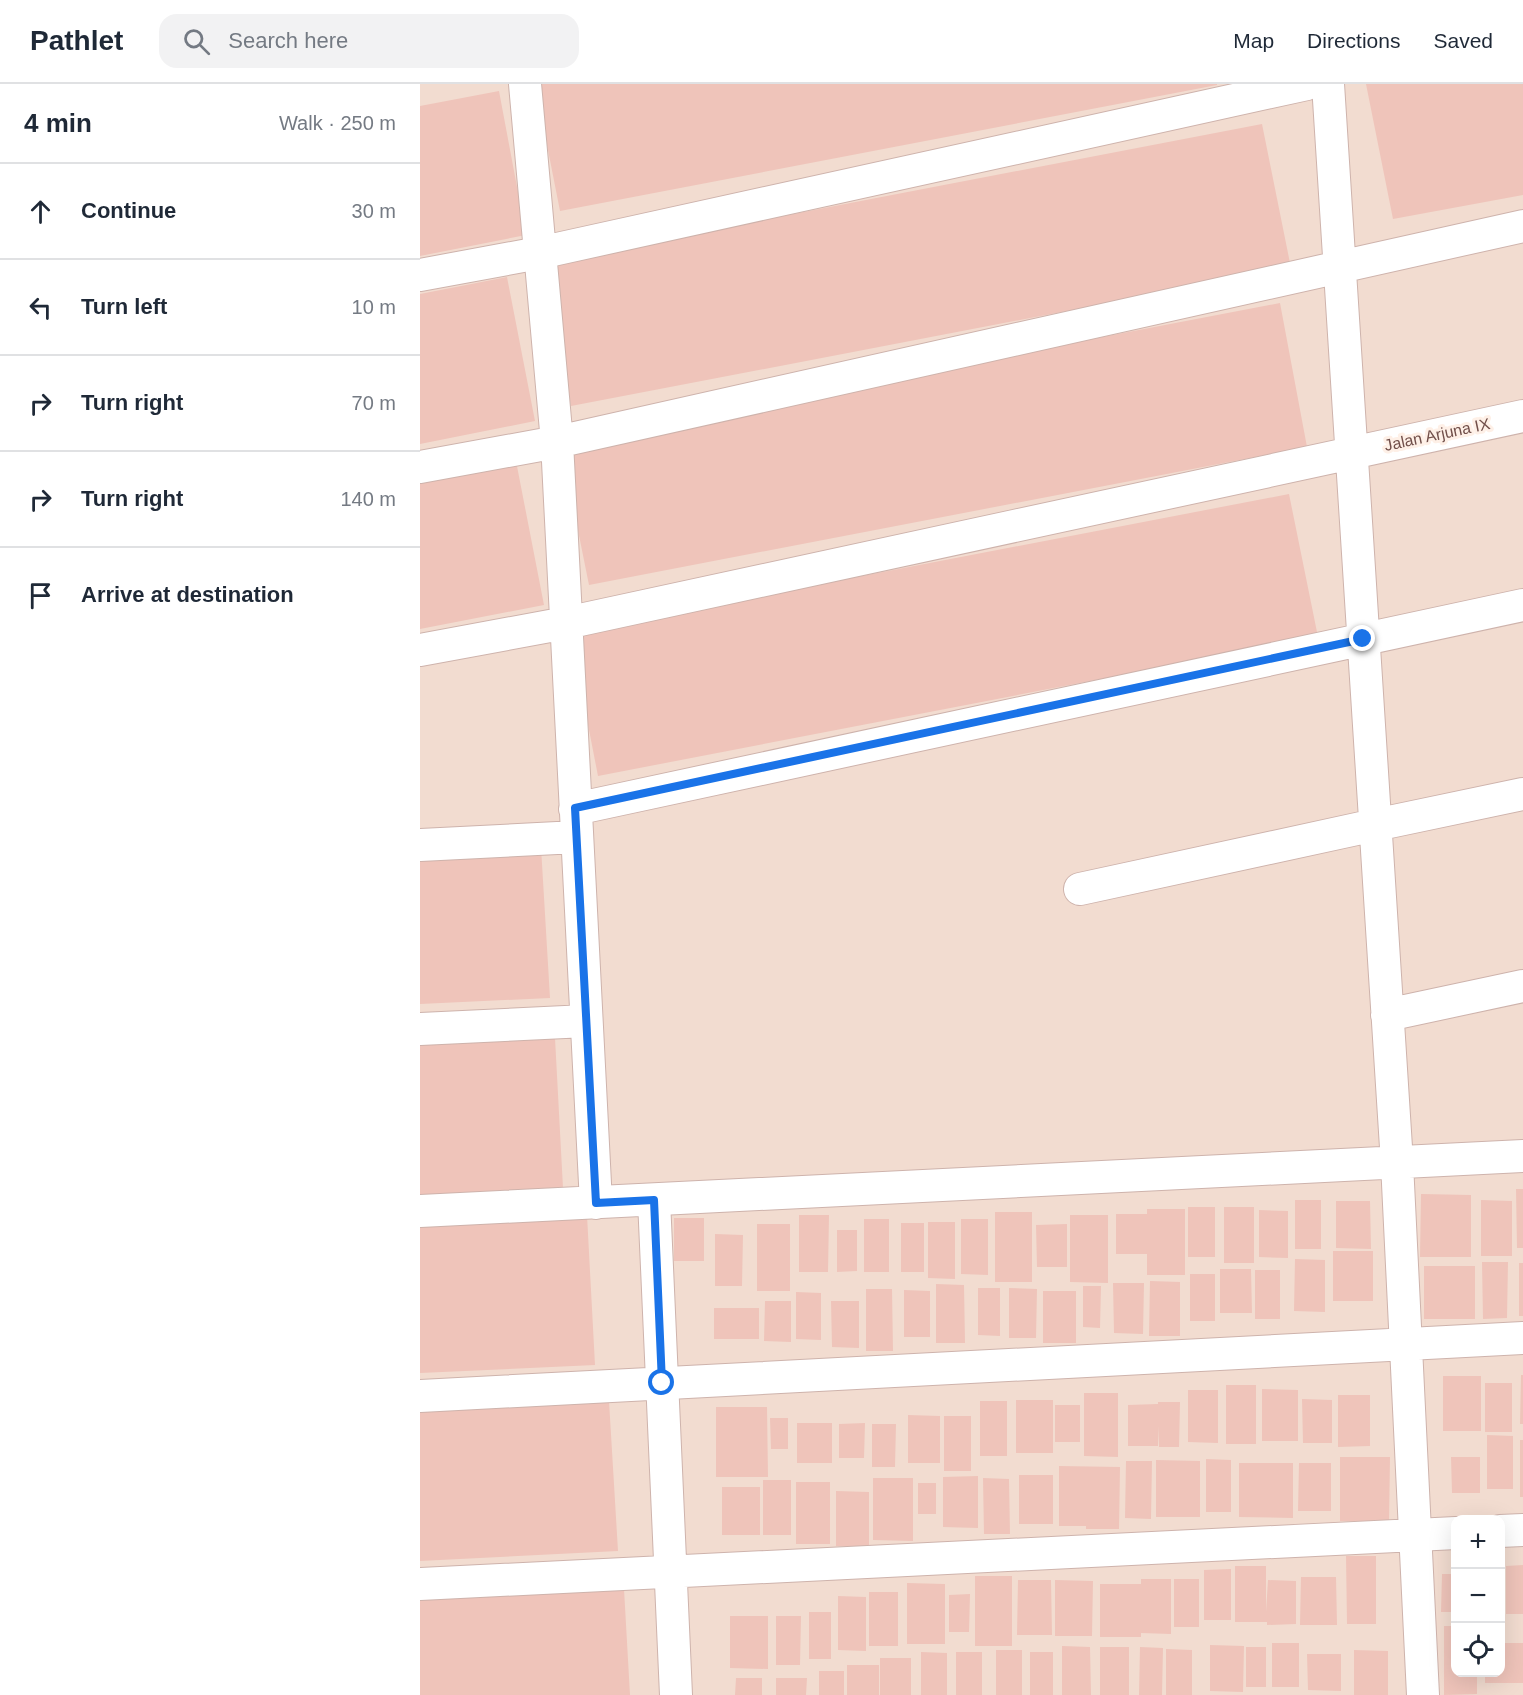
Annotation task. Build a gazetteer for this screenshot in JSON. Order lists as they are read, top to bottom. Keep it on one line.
{"streets":{"street":["Jalan Arjuna IX"]},"page":{"header":"Pathlet","search":"Search here","nav":["Map","Directions","Saved"],"heading":["4 min","Walk · 250 m"],"list":[["Continue","30 m"],["Turn left","10 m"],["Turn right","70 m"],["Turn right","140 m"],"Arrive at destination"],"map_buttons":["+","−"]}}
